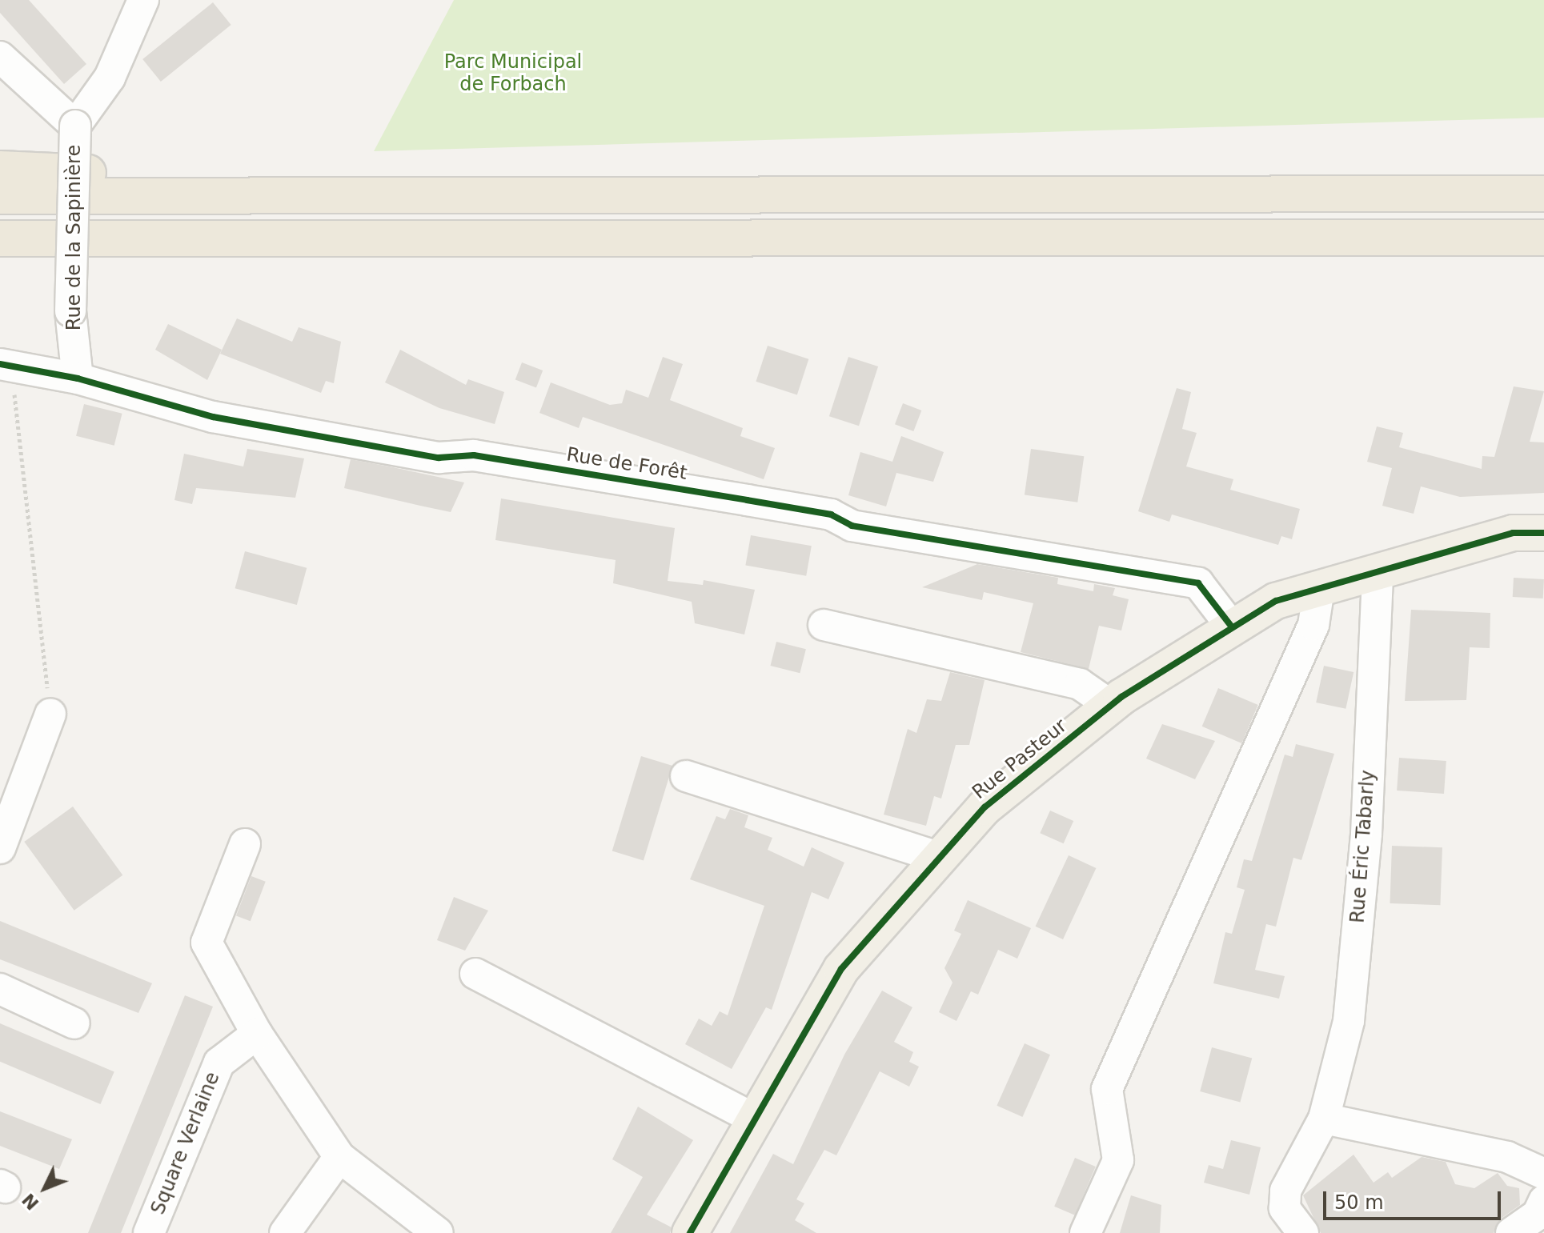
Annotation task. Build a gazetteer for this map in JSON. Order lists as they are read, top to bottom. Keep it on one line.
{"streets":{"main road":["Rue Pasteur"],"street":["Rue de la Sapinière","Rue de Forêt","Rue Éric Tabarly","Square Verlaine"]},"crossings":[["Rue de la Sapinière","Rue de Forêt"],["Rue de Forêt","Rue Pasteur"],["Rue Pasteur","Rue Éric Tabarly"]],"parks":["Parc Municipal de Forbach"],"scale_bar":"50 m","north":"bottom left"}
